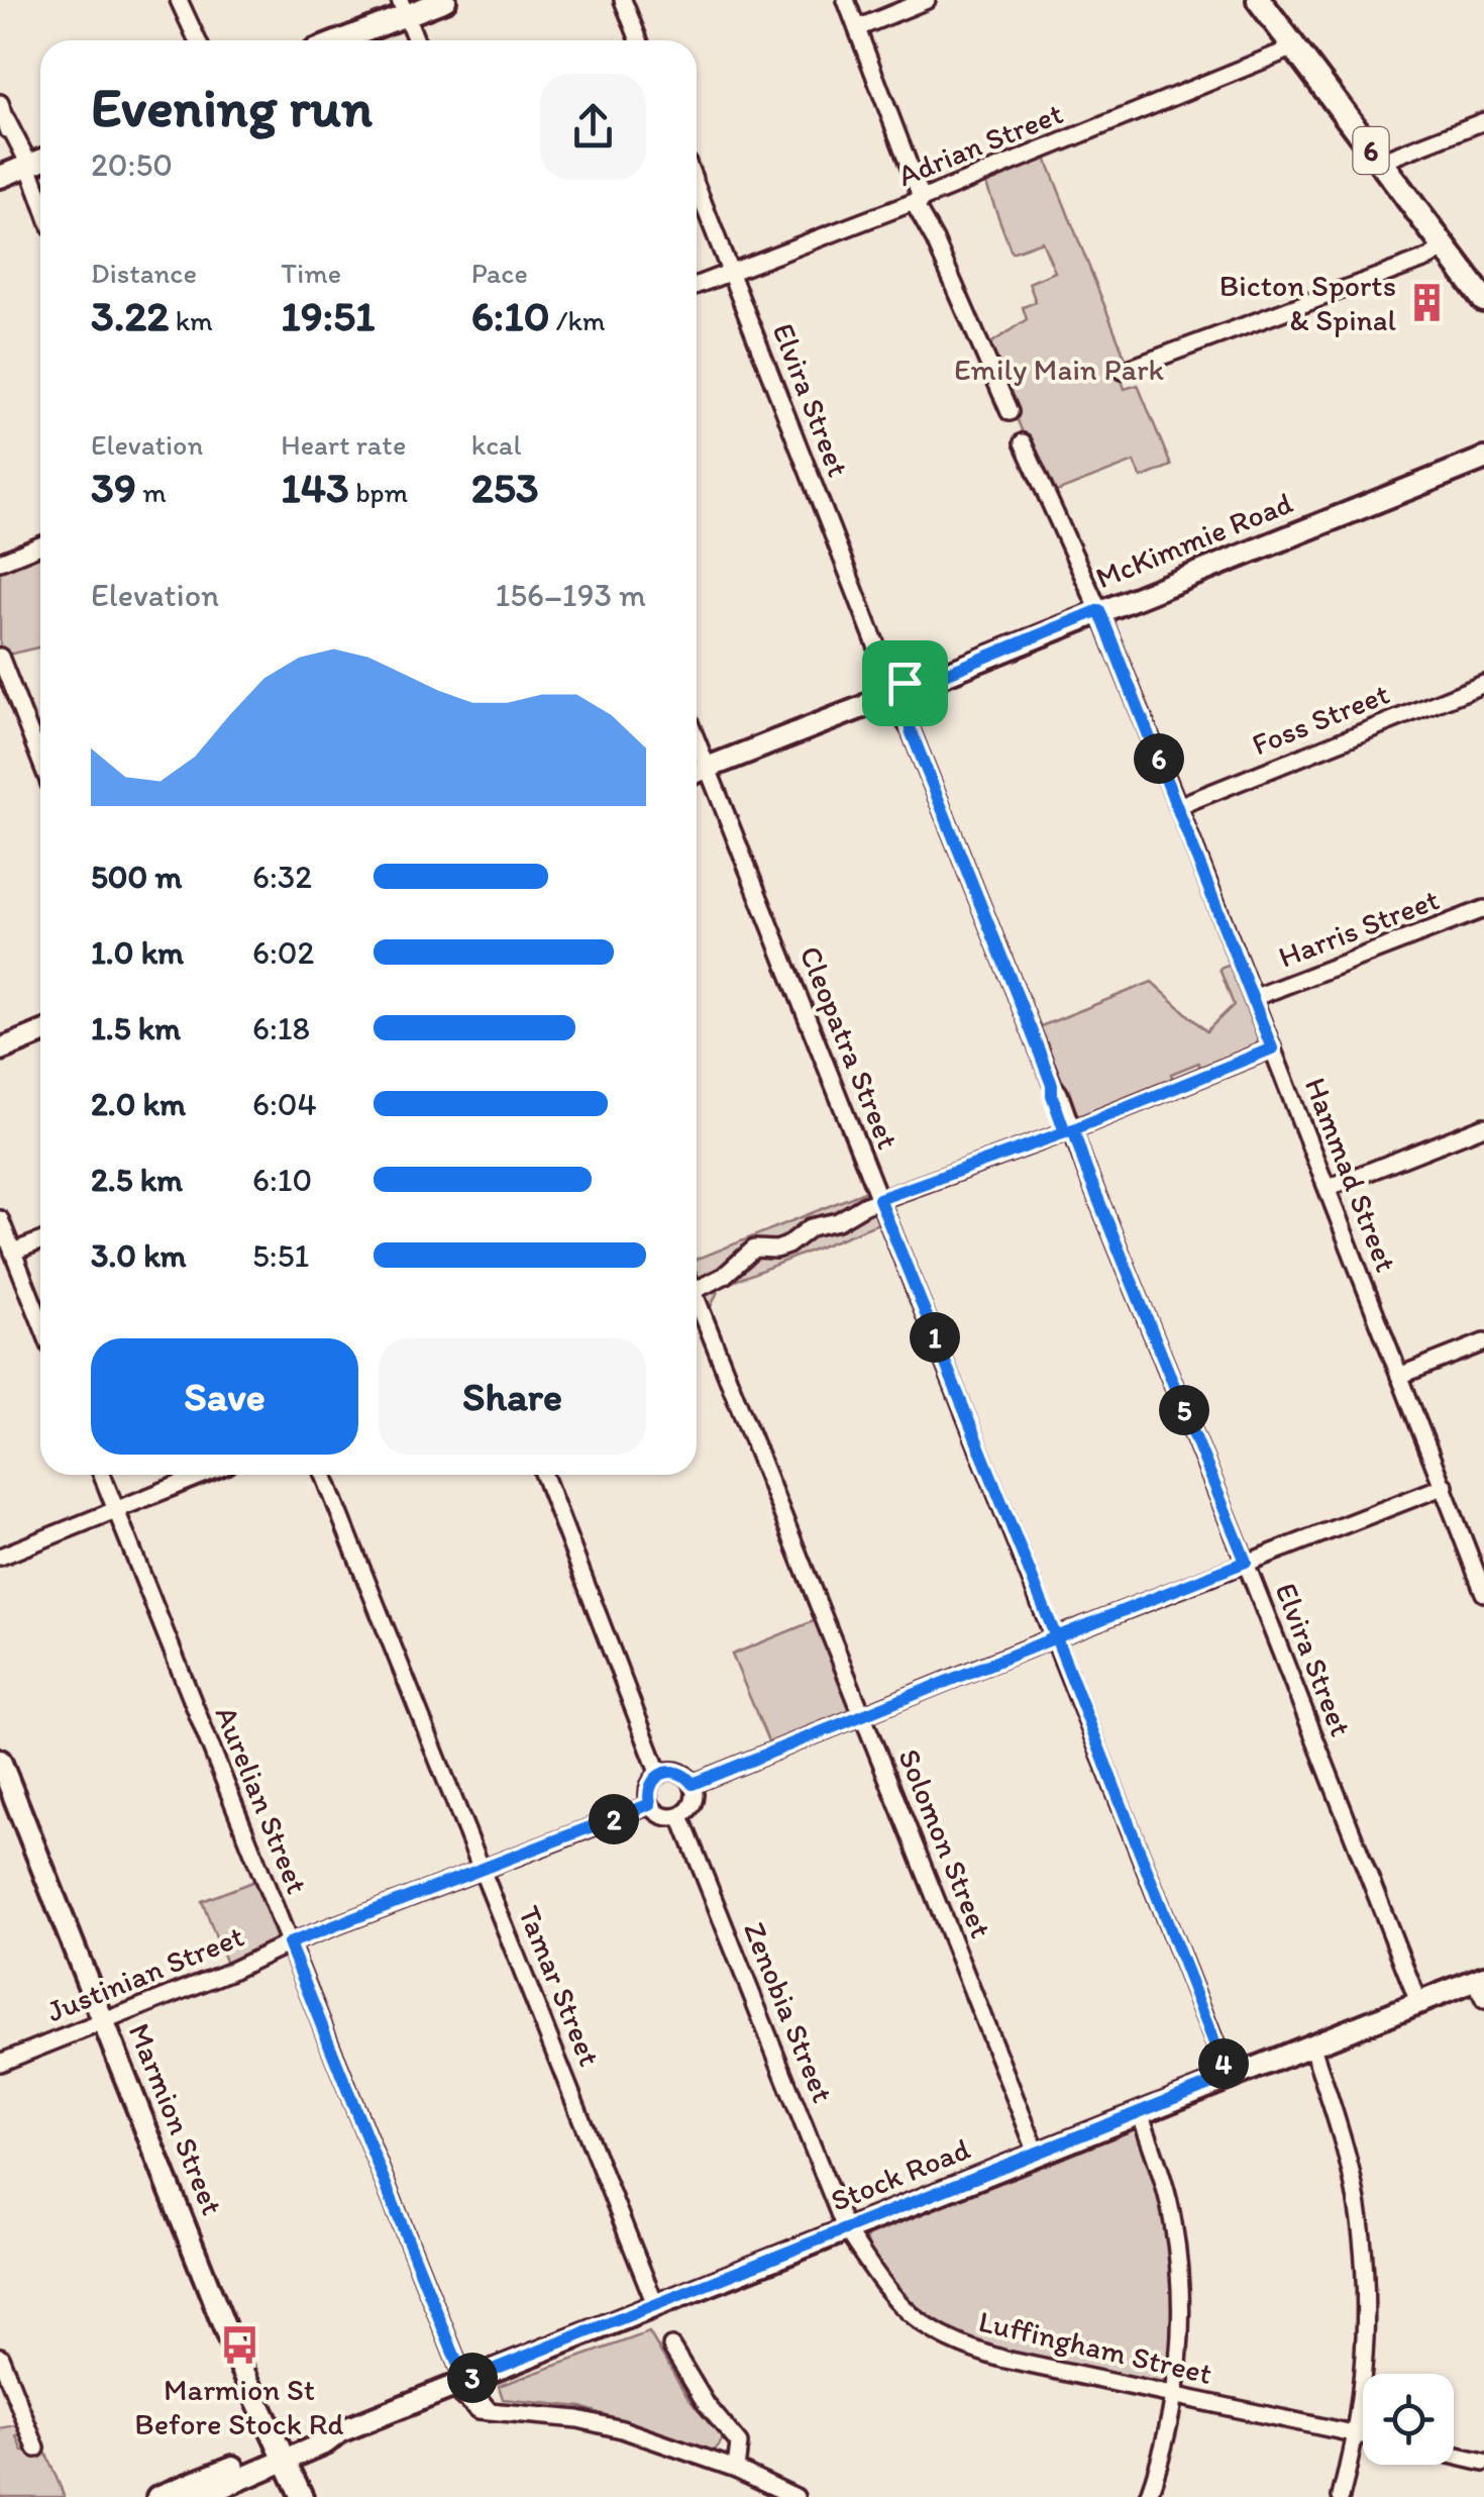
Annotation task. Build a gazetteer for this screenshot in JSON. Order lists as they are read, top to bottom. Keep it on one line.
{"streets":{"highway":["6"],"main road":["McKimmie Road","Marmion Street","Stock Road"],"street":["Adrian Street","Elvira Street","Foss Street","Harris Street","Cleopatra Street","Hammad Street","Aurelian Street","Solomon Street","Justinian Street","Tamar Street","Zenobia Street","Luffingham Street"]},"crossings":[["Adrian Street","6"],["Adrian Street","Elvira Street"],["Elvira Street","McKimmie Road"],["Elvira Street","Stock Road"],["McKimmie Road","Hammad Street"],["Foss Street","Hammad Street"],["Harris Street","Hammad Street"],["Cleopatra Street","Stock Road"],["Aurelian Street","Justinian Street"],["Aurelian Street","Stock Road"],["Solomon Street","Stock Road"],["Justinian Street","Tamar Street"],["Justinian Street","Zenobia Street"],["Justinian Street","Marmion Street"],["Tamar Street","Stock Road"],["Zenobia Street","Stock Road"],["Zenobia Street","Luffingham Street"],["Marmion Street","Stock Road"],["Stock Road","Luffingham Street"]],"parks":["Emily Main Park"],"places":{"building":["Bicton Sports & Spinal"],"bus stop":["Marmion St Before Stock Rd"]},"page":{"heading":["Evening run","20:50"],"stats":[["Distance","3.22 km"],["Time","19:51"],["Pace","6:10 /km"],["Elevation","39 m"],["Heart rate","143 bpm"],["kcal","253"]],"chart":["Elevation","156–193 m"],"pins":["6","1","5","2","4","3"],"list":[{"name":"500 m","note":"6:32"},{"name":"1.0 km","note":"6:02"},{"name":"1.5 km","note":"6:18"},{"name":"2.0 km","note":"6:04"},{"name":"2.5 km","note":"6:10"},{"name":"3.0 km","note":"5:51"}],"buttons":["Save","Share"]}}
